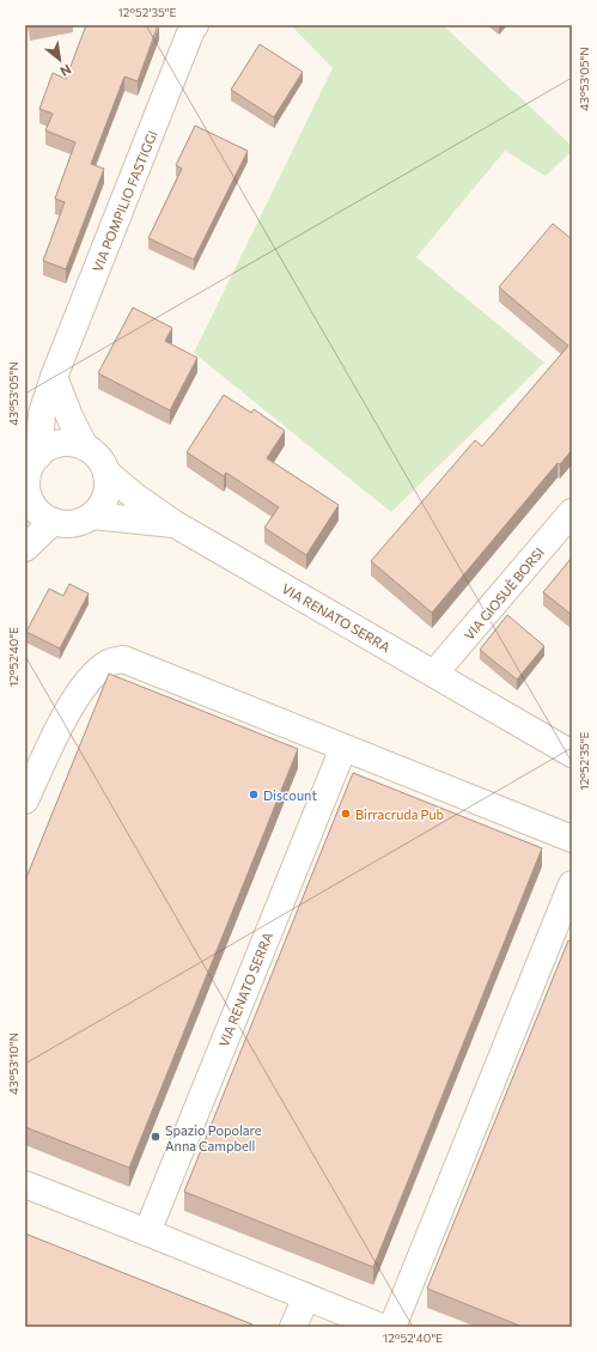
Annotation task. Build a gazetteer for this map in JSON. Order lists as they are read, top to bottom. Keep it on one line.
{"streets":{"street":["VIA POMPILIO FASTIGGI","VIA GIOSUÈ BORSI","VIA RENATO SERRA"]},"crossings":[["VIA POMPILIO FASTIGGI","VIA RENATO SERRA"],["VIA GIOSUÈ BORSI","VIA RENATO SERRA"]],"places":["Discount","Birracruda Pub","Spazio Popolare Anna Campbell"],"north":"bottom right","coordinates":["12°52'35\"E","43°53'05\"N","12°52'40\"E","43°53'10\"N"]}
